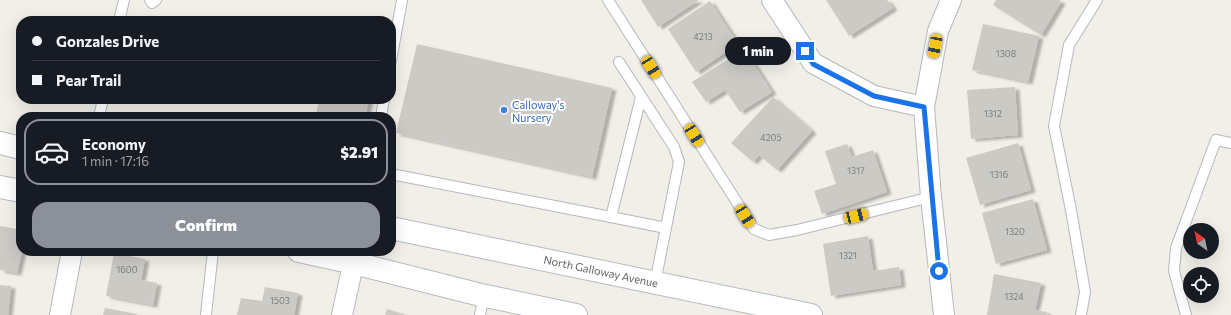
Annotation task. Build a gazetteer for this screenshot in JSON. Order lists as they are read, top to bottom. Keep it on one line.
{"streets":{"main road":["North Galloway Avenue"]},"places":["Calloway's Nursery"],"house_numbers":["4213","1308","1312","4205","1317","1316","1320","1321","1600","1324","1503"],"north":"top left","page":{"banner":["Gonzales Drive","Pear Trail"],"bubble":"1 min","list":[{"name":"Economy","note":"1 min · 17:16","value":"$2.91"}],"buttons":"Confirm"}}
